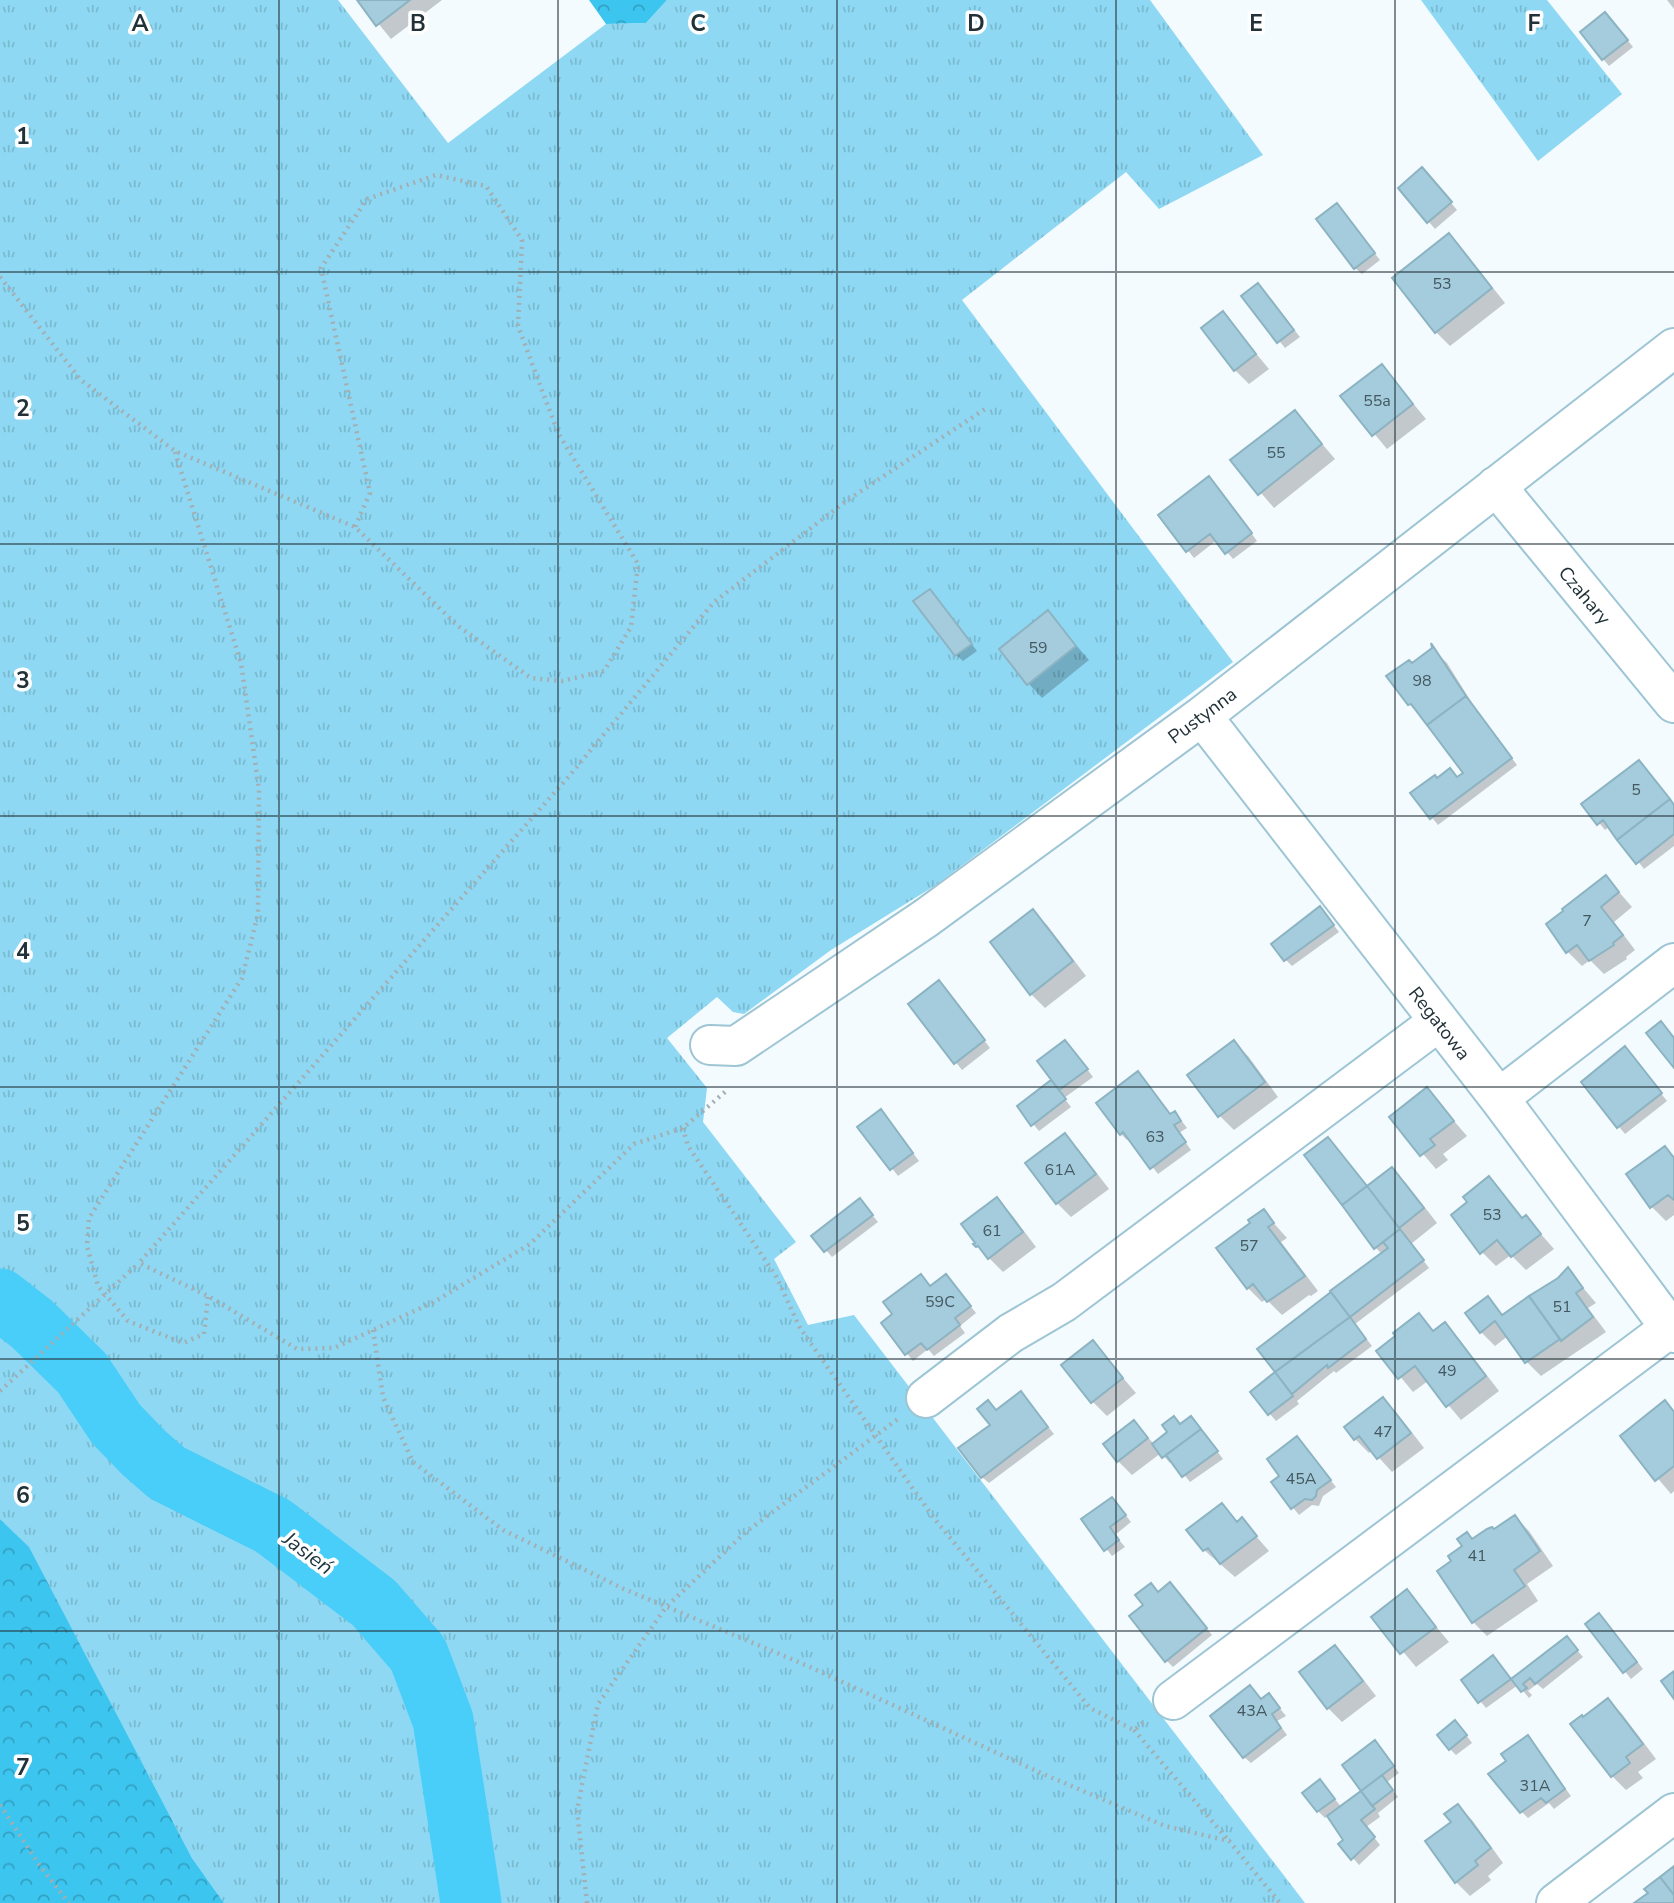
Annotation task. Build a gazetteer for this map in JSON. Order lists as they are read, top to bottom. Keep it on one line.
{"streets":{"street":["Czahary","Pustynna","Regatowa"]},"crossings":[["Czahary","Pustynna"],["Pustynna","Regatowa"]],"water":["Jasień"],"house_numbers":["53","55a","55","59","98","5","7","63","61A","53","61","57","59C","51","49","47","45A","41","43A","31A"],"grid":{"columns":["A","B","C","D","E","F"],"rows":["1","2","3","4","5","6","7"]}}
